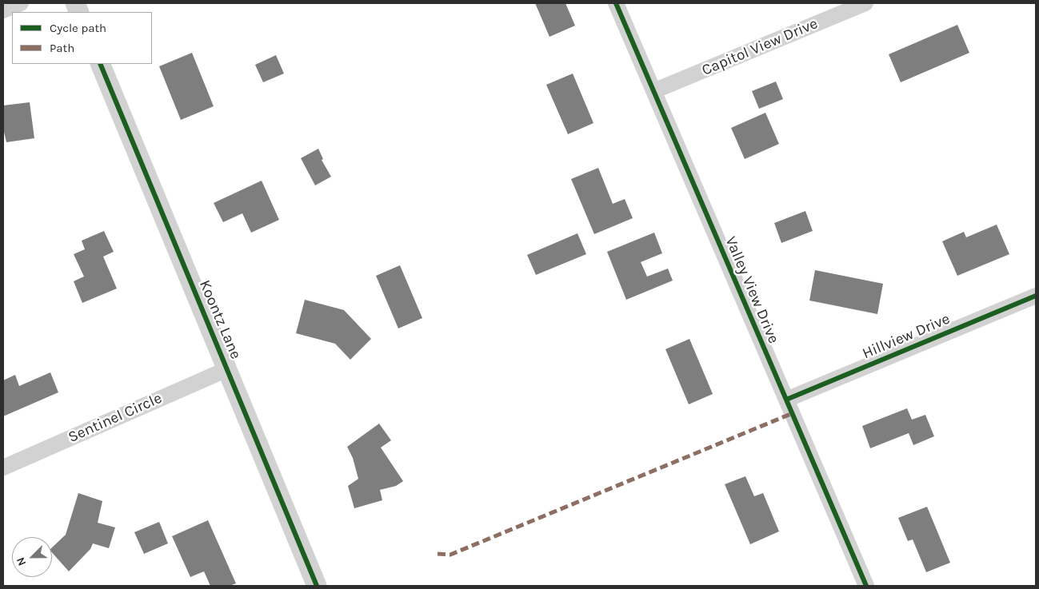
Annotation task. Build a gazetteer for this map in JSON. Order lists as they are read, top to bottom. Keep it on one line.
{"streets":{"street":["Capitol View Drive","Valley View Drive","Koontz Lane","Hillview Drive","Sentinel Circle"]},"crossings":[["Capitol View Drive","Valley View Drive"],["Valley View Drive","Hillview Drive"],["Koontz Lane","Sentinel Circle"]],"legend":["Cycle path","Path"],"north":"bottom left"}
